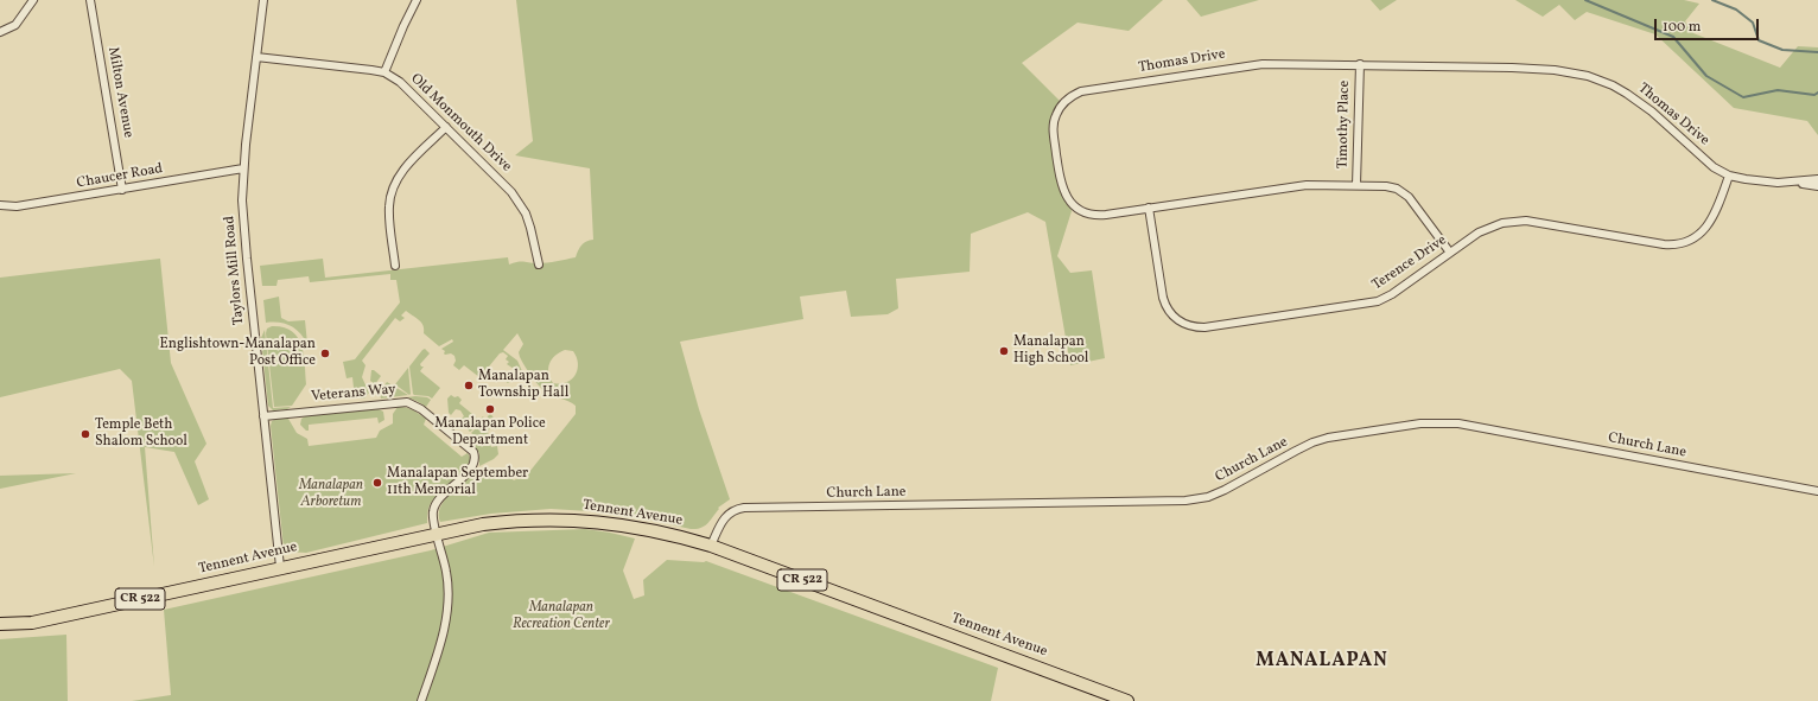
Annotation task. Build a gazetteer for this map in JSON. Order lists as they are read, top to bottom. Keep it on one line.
{"streets":{"main road":["Tennent Avenue","CR 522"],"street":["Thomas Drive","Milton Avenue","Old Monmouth Drive","Timothy Place","Chaucer Road","Terence Drive","Taylors Mill Road","Veterans Way","Church Lane"]},"crossings":[["Thomas Drive","Timothy Place"],["Thomas Drive","Terence Drive"],["Milton Avenue","Chaucer Road"],["Old Monmouth Drive","Taylors Mill Road"],["Chaucer Road","Taylors Mill Road"],["Taylors Mill Road","Veterans Way"],["Taylors Mill Road","Tennent Avenue"],["Veterans Way","Tennent Avenue"],["Church Lane","Tennent Avenue"]],"districts":["MANALAPAN"],"parks":["Manalapan Arboretum","Manalapan Recreation Center"],"places":["Manalapan High School","Englishtown-Manalapan Post Office","Manalapan Township Hall","Manalapan Police Department","Temple Beth Shalom School","Manalapan September 11th Memorial"],"scale_bar":"100 m"}
